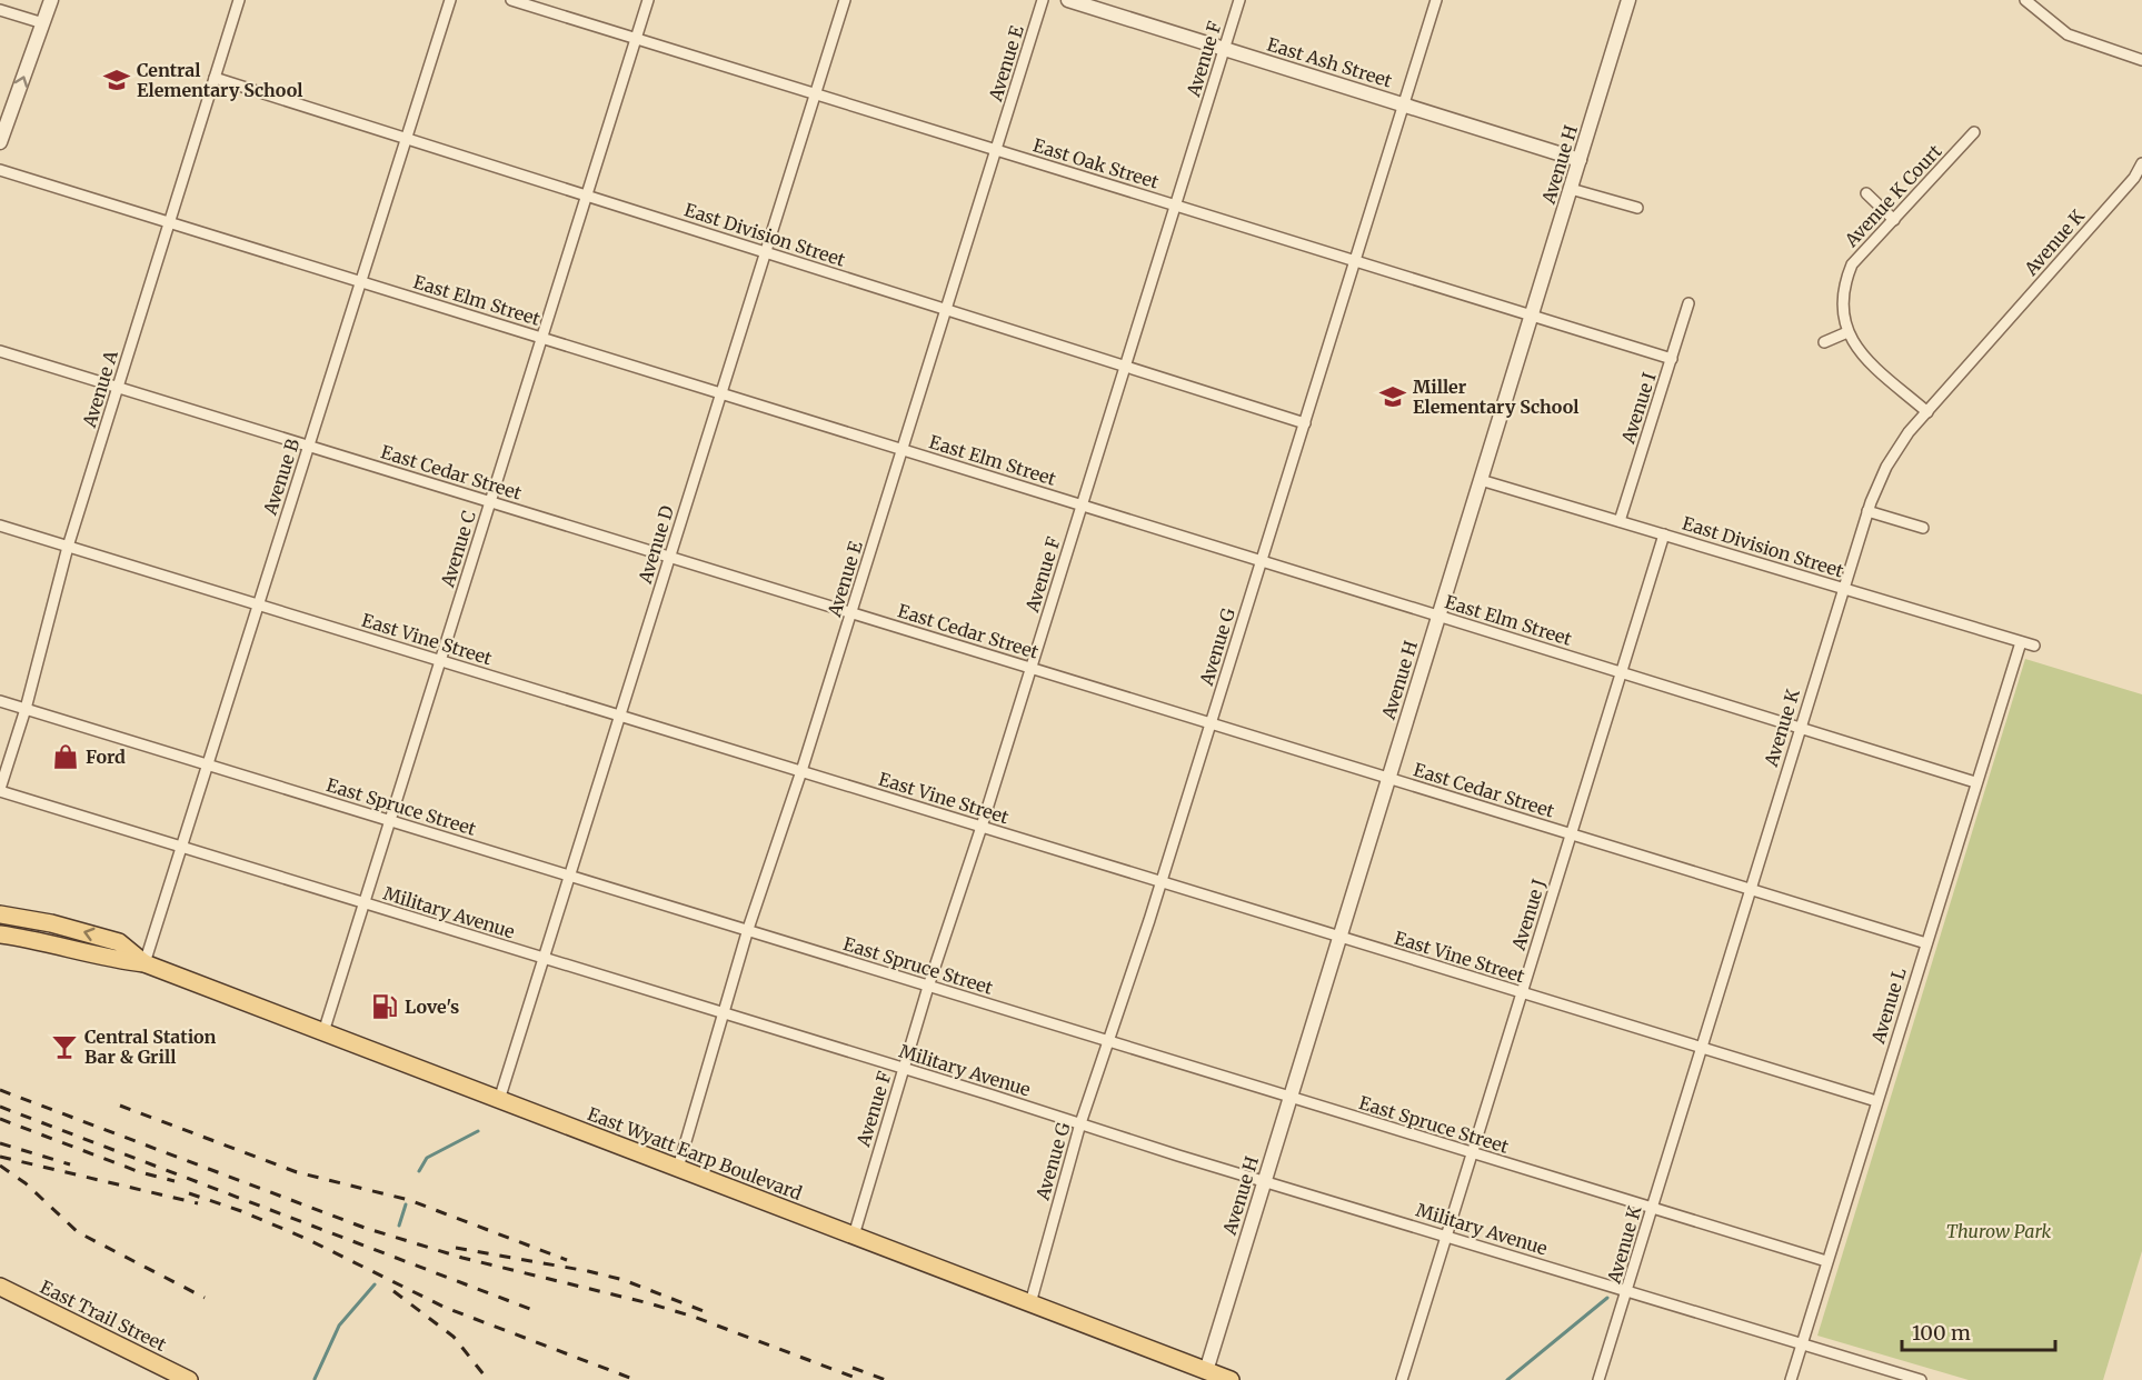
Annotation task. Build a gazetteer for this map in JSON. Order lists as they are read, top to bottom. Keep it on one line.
{"streets":{"main road":["East Wyatt Earp Boulevard","East Trail Street"],"street":["Avenue F","East Ash Street","Avenue E","East Oak Street","Avenue H","Avenue K Court","East Division Street","Avenue K","East Elm Street","Avenue A","Avenue I","East Cedar Street","Avenue B","Avenue D","Avenue C","East Vine Street","Avenue G","East Spruce Street","Military Avenue","Avenue J","Avenue L"]},"crossings":[["Avenue F","East Ash Street"],["Avenue F","East Oak Street"],["Avenue F","East Division Street"],["Avenue F","East Elm Street"],["Avenue F","East Cedar Street"],["Avenue F","East Vine Street"],["Avenue F","East Spruce Street"],["Avenue F","Military Avenue"],["Avenue F","East Wyatt Earp Boulevard"],["East Ash Street","Avenue H"],["East Ash Street","Avenue G"],["Avenue E","East Oak Street"],["Avenue E","East Division Street"],["Avenue E","East Elm Street"],["Avenue E","East Cedar Street"],["Avenue E","East Vine Street"],["Avenue E","East Spruce Street"],["Avenue E","Military Avenue"],["Avenue E","East Wyatt Earp Boulevard"],["East Oak Street","Avenue H"],["East Oak Street","Avenue I"],["East Oak Street","Avenue D"],["East Oak Street","Avenue C"],["East Oak Street","Avenue G"],["Avenue H","East Division Street"],["Avenue H","East Elm Street"],["Avenue H","East Cedar Street"],["Avenue H","East Vine Street"],["Avenue H","East Spruce Street"],["Avenue H","Military Avenue"],["Avenue H","East Wyatt Earp Boulevard"],["Avenue K Court","Avenue K"],["East Division Street","Avenue K"],["East Division Street","Avenue A"],["East Division Street","Avenue I"],["East Division Street","Avenue B"],["East Division Street","Avenue D"],["East Division Street","Avenue C"],["East Division Street","Avenue G"],["East Division Street","Avenue J"],["East Division Street","Avenue L"],["Avenue K","East Elm Street"],["Avenue K","East Cedar Street"],["Avenue K","East Vine Street"],["Avenue K","East Spruce Street"],["Avenue K","Military Avenue"],["East Elm Street","Avenue A"],["East Elm Street","Avenue B"],["East Elm Street","Avenue D"],["East Elm Street","Avenue C"],["East Elm Street","Avenue G"],["East Elm Street","Avenue J"],["East Elm Street","Avenue L"],["Avenue A","East Cedar Street"],["Avenue A","East Vine Street"],["Avenue A","East Spruce Street"],["Avenue A","Military Avenue"],["East Cedar Street","Avenue B"],["East Cedar Street","Avenue D"],["East Cedar Street","Avenue C"],["East Cedar Street","Avenue G"],["East Cedar Street","Avenue J"],["East Cedar Street","Avenue L"],["Avenue B","East Vine Street"],["Avenue B","East Spruce Street"],["Avenue B","Military Avenue"],["Avenue B","East Wyatt Earp Boulevard"],["Avenue D","East Vine Street"],["Avenue D","East Spruce Street"],["Avenue D","Military Avenue"],["Avenue D","East Wyatt Earp Boulevard"],["Avenue C","East Vine Street"],["Avenue C","East Spruce Street"],["Avenue C","Military Avenue"],["Avenue C","East Wyatt Earp Boulevard"],["East Vine Street","Avenue G"],["East Vine Street","Avenue J"],["East Vine Street","Avenue L"],["Avenue G","East Spruce Street"],["Avenue G","Military Avenue"],["Avenue G","East Wyatt Earp Boulevard"],["East Spruce Street","Avenue J"],["East Spruce Street","Avenue L"],["Military Avenue","Avenue J"],["Military Avenue","Avenue L"]],"parks":["Thurow Park"],"places":{"school or university":["Central Elementary School","Miller Elementary School"],"shop":["Ford"],"fuel station":["Love's"],"bar":["Central Station Bar & Grill"]},"scale_bar":"100 m"}
